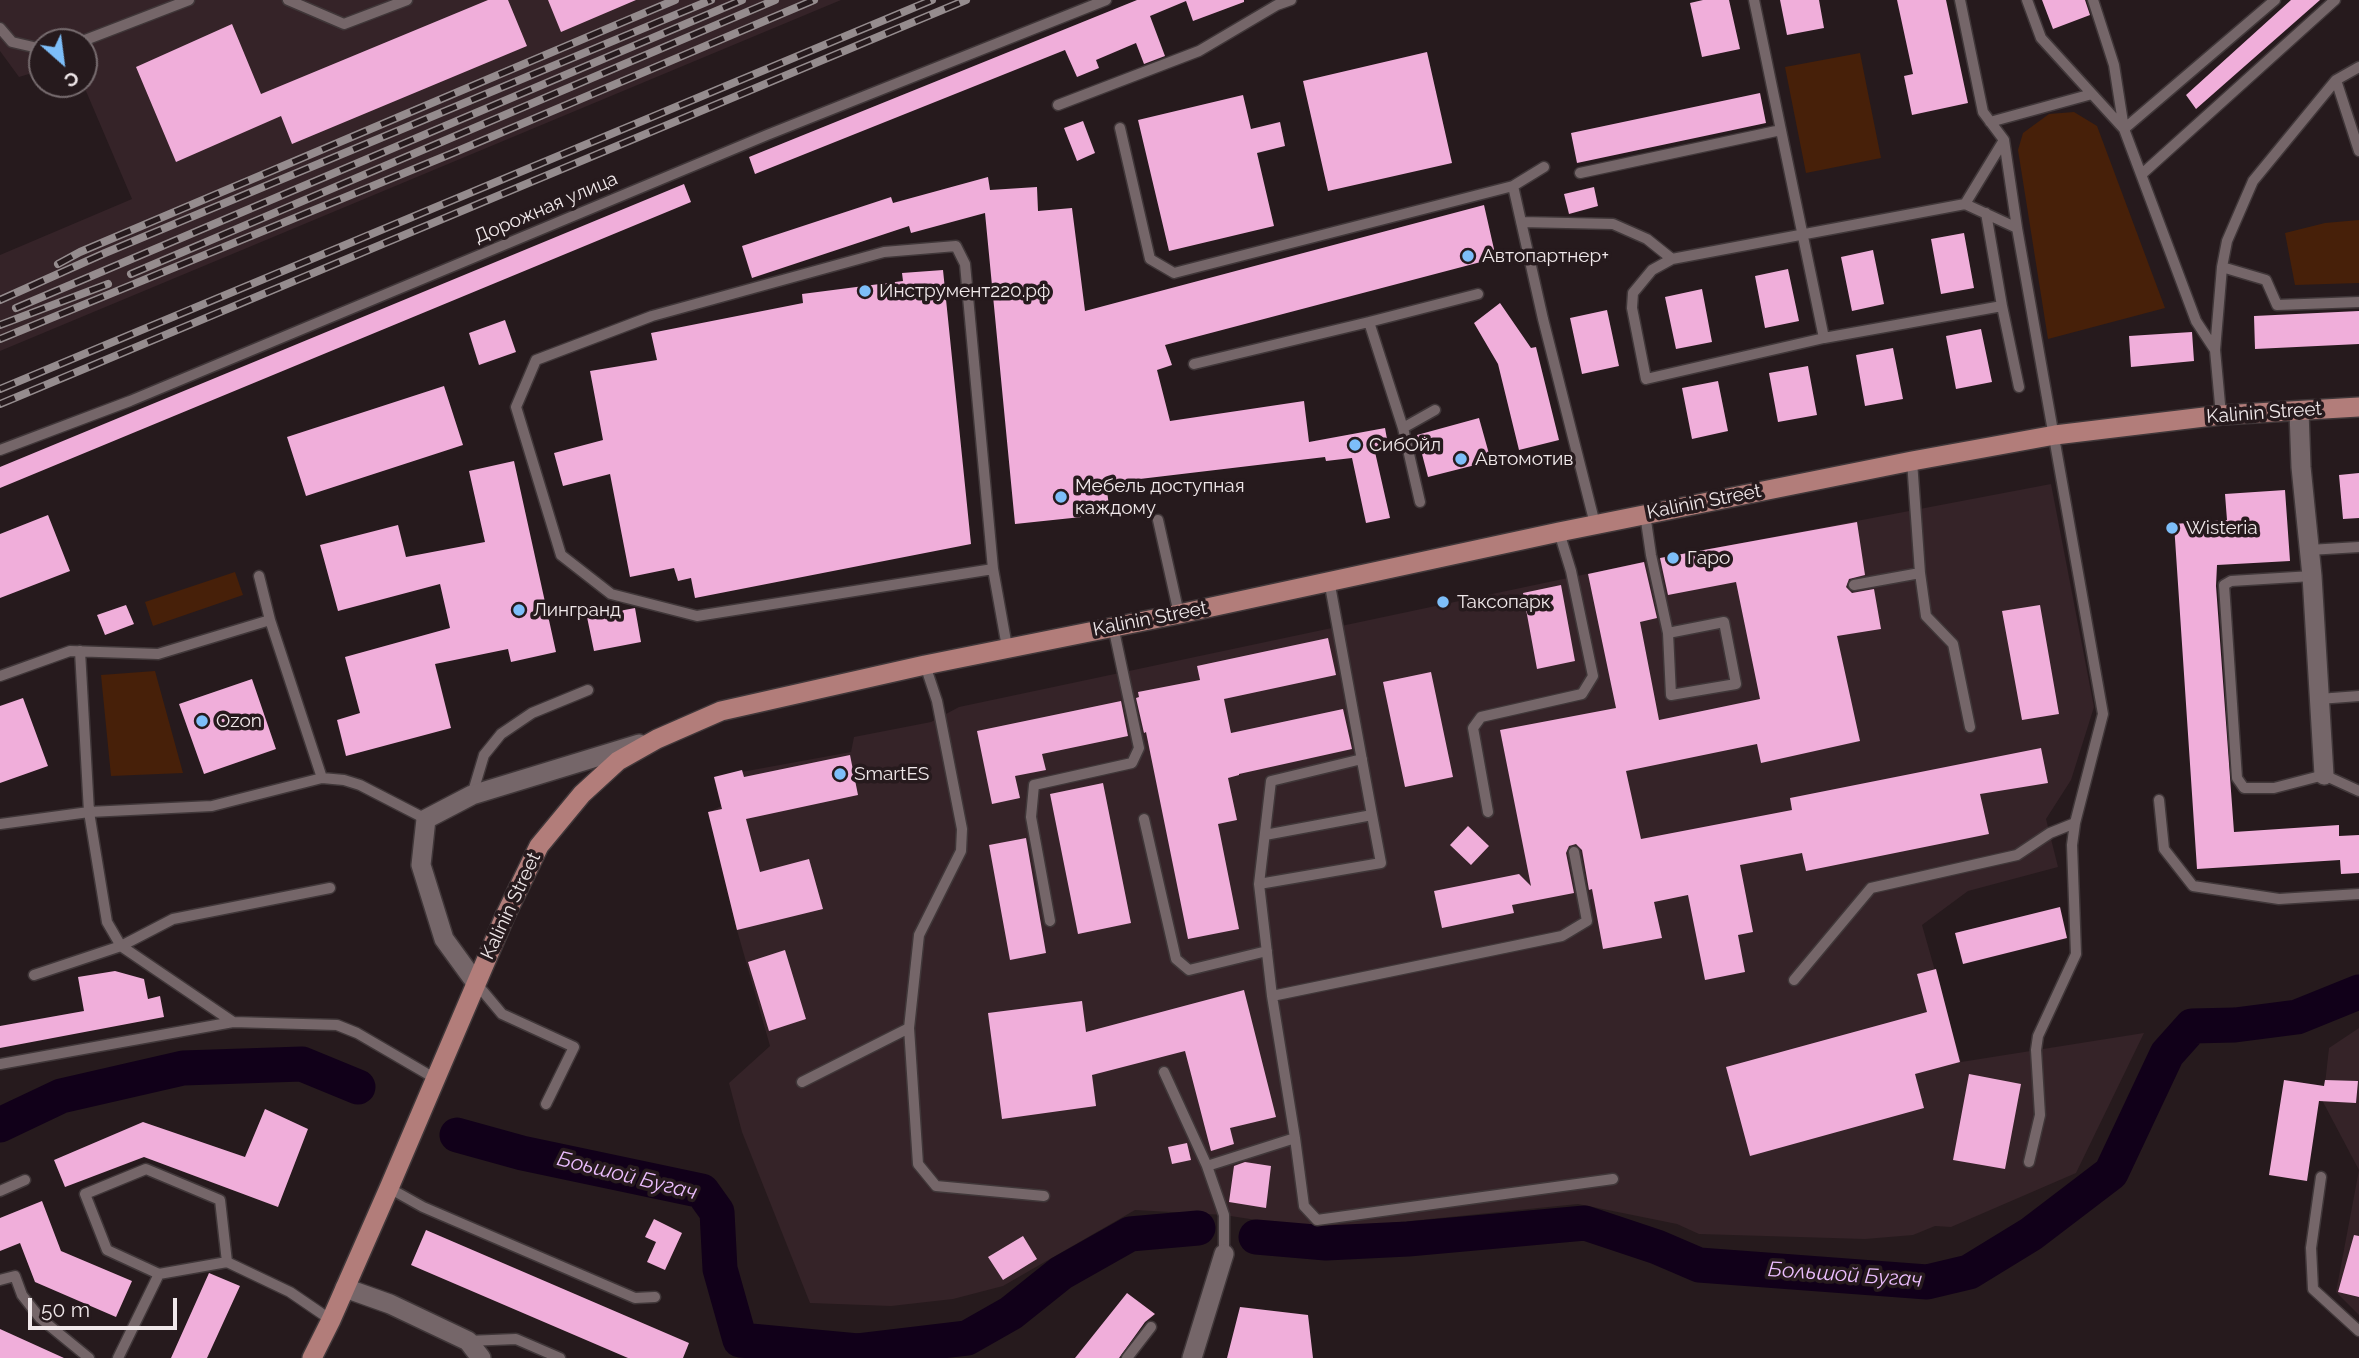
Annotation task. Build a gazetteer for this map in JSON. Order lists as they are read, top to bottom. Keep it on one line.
{"streets":{"main road":["Kalinin Street"],"lane":["Дорожная улица"]},"water":["Боьшой Бугач","Большой Бугач"],"places":["Автопартнер+","Инструмент220.рф","СибОйл","Автомотив","Мебель доступная каждому","Wisteria","Гаро","Таксопарк","Лингранд","Ozon","SmartES"],"scale_bar":"50 m","north":"bottom right"}
